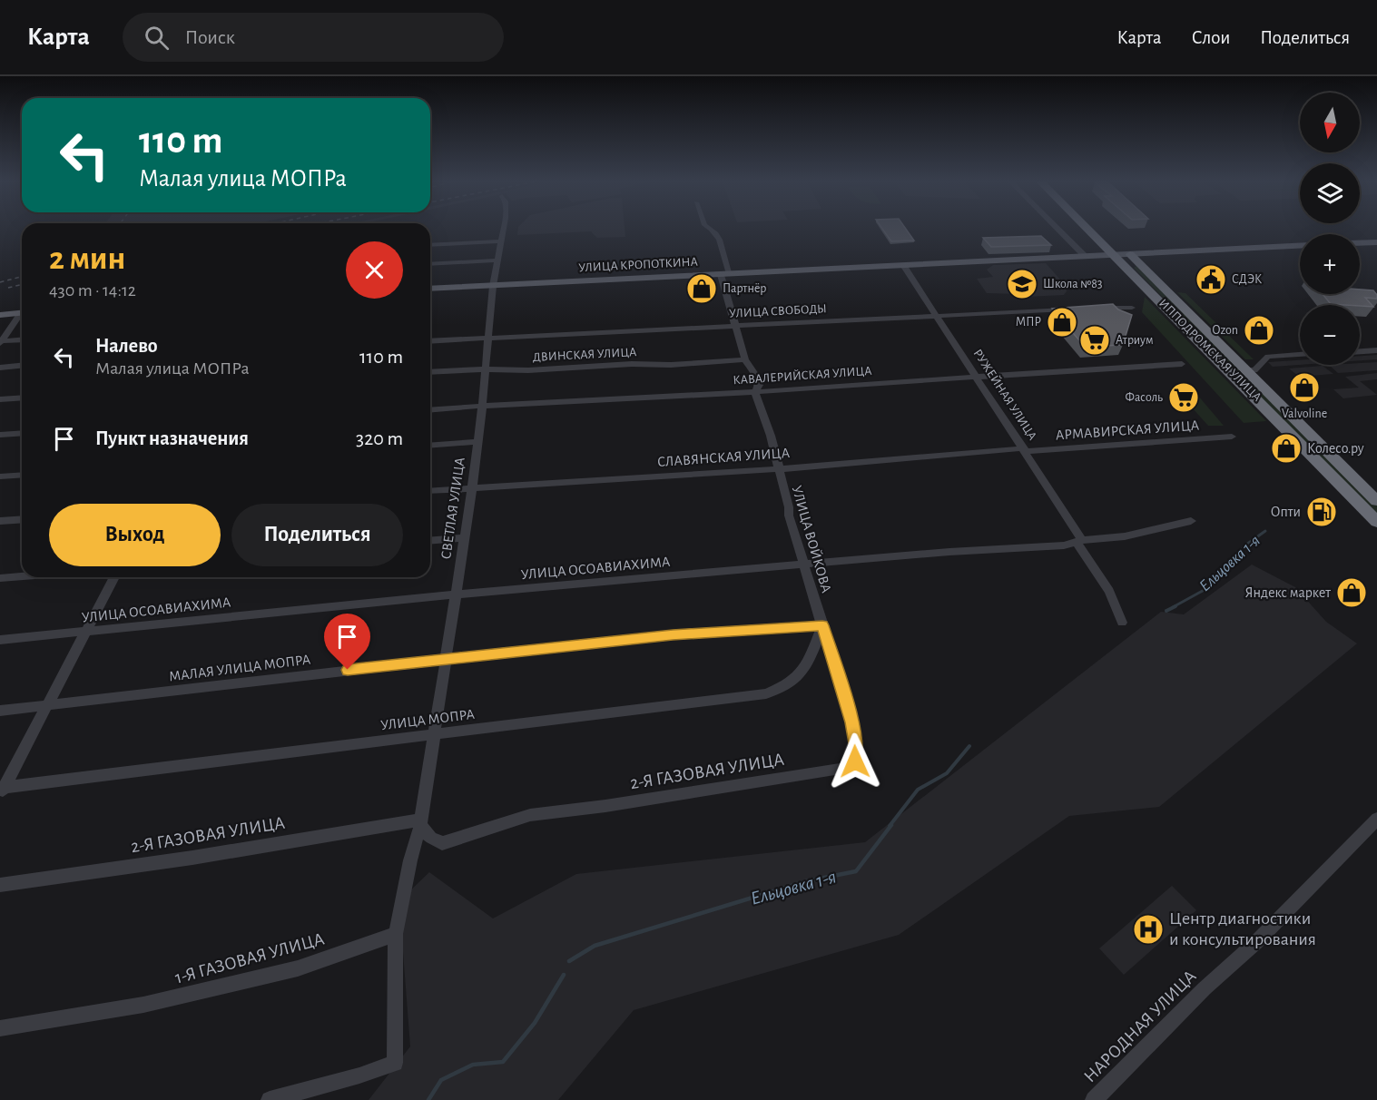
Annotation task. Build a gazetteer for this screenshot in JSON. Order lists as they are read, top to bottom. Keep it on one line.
{"streets":{"highway":["ИППОДРОМСКАЯ УЛИЦА"],"main road":["УЛИЦА КРОПОТКИНА"],"street":["УЛИЦА СВОБОДЫ","ДВИНСКАЯ УЛИЦА","КАВАЛЕРИЙСКАЯ УЛИЦА","РУЖЕЙНАЯ УЛИЦА","АРМАВИРСКАЯ УЛИЦА","СЛАВЯНСКАЯ УЛИЦА","СВЕТЛАЯ УЛИЦА","УЛИЦА ВОЙКОВА","УЛИЦА ОСОАВИАХИМА","МАЛАЯ УЛИЦА МОПРА","УЛИЦА МОПРА","2-Я ГАЗОВАЯ УЛИЦА","1-Я ГАЗОВАЯ УЛИЦА","НАРОДНАЯ УЛИЦА"]},"crossings":[["УЛИЦА КРОПОТКИНА","ИППОДРОМСКАЯ УЛИЦА"],["УЛИЦА КРОПОТКИНА","РУЖЕЙНАЯ УЛИЦА"],["УЛИЦА КРОПОТКИНА","СВЕТЛАЯ УЛИЦА"],["УЛИЦА КРОПОТКИНА","УЛИЦА ВОЙКОВА"],["УЛИЦА СВОБОДЫ","РУЖЕЙНАЯ УЛИЦА"],["УЛИЦА СВОБОДЫ","СВЕТЛАЯ УЛИЦА"],["УЛИЦА СВОБОДЫ","УЛИЦА ВОЙКОВА"],["ДВИНСКАЯ УЛИЦА","СВЕТЛАЯ УЛИЦА"],["ДВИНСКАЯ УЛИЦА","УЛИЦА ВОЙКОВА"],["КАВАЛЕРИЙСКАЯ УЛИЦА","РУЖЕЙНАЯ УЛИЦА"],["КАВАЛЕРИЙСКАЯ УЛИЦА","СВЕТЛАЯ УЛИЦА"],["КАВАЛЕРИЙСКАЯ УЛИЦА","УЛИЦА ВОЙКОВА"],["РУЖЕЙНАЯ УЛИЦА","АРМАВИРСКАЯ УЛИЦА"],["РУЖЕЙНАЯ УЛИЦА","СЛАВЯНСКАЯ УЛИЦА"],["РУЖЕЙНАЯ УЛИЦА","УЛИЦА ОСОАВИАХИМА"],["АРМАВИРСКАЯ УЛИЦА","СЛАВЯНСКАЯ УЛИЦА"],["СЛАВЯНСКАЯ УЛИЦА","СВЕТЛАЯ УЛИЦА"],["СЛАВЯНСКАЯ УЛИЦА","УЛИЦА ВОЙКОВА"],["СВЕТЛАЯ УЛИЦА","УЛИЦА ОСОАВИАХИМА"],["СВЕТЛАЯ УЛИЦА","МАЛАЯ УЛИЦА МОПРА"],["СВЕТЛАЯ УЛИЦА","УЛИЦА МОПРА"],["СВЕТЛАЯ УЛИЦА","2-Я ГАЗОВАЯ УЛИЦА"],["УЛИЦА ВОЙКОВА","УЛИЦА ОСОАВИАХИМА"],["УЛИЦА ВОЙКОВА","МАЛАЯ УЛИЦА МОПРА"],["УЛИЦА ВОЙКОВА","УЛИЦА МОПРА"],["УЛИЦА ВОЙКОВА","2-Я ГАЗОВАЯ УЛИЦА"],["МАЛАЯ УЛИЦА МОПРА","УЛИЦА МОПРА"],["МАЛАЯ УЛИЦА МОПРА","2-Я ГАЗОВАЯ УЛИЦА"],["УЛИЦА МОПРА","2-Я ГАЗОВАЯ УЛИЦА"]],"water":["Ельцовка 1-я"],"places":{"public building":["СДЭК"],"school or university":["Школа №83"],"shop":["Партнёр","МПР","Ozon","Valvoline","Колесо.ру","Яндекс маркет"],"supermarket":["Атриум","Фасоль"],"fuel station":["Опти"],"hospital":["Центр диагностики и консультирования"]},"north":"bottom","page":{"header":"Карта","search":"Поиск","nav":["Карта","Слои","Поделиться"],"map_buttons":["+","−"],"turn":["110 m","Малая улица МОПРа"],"heading":["2 мин","430 m · 14:12"],"list":[{"name":"Налево","note":"Малая улица МОПРа","value":"110 m"},{"name":"Пункт назначения","value":"320 m"}],"buttons":["Выход","Поделиться"]}}
